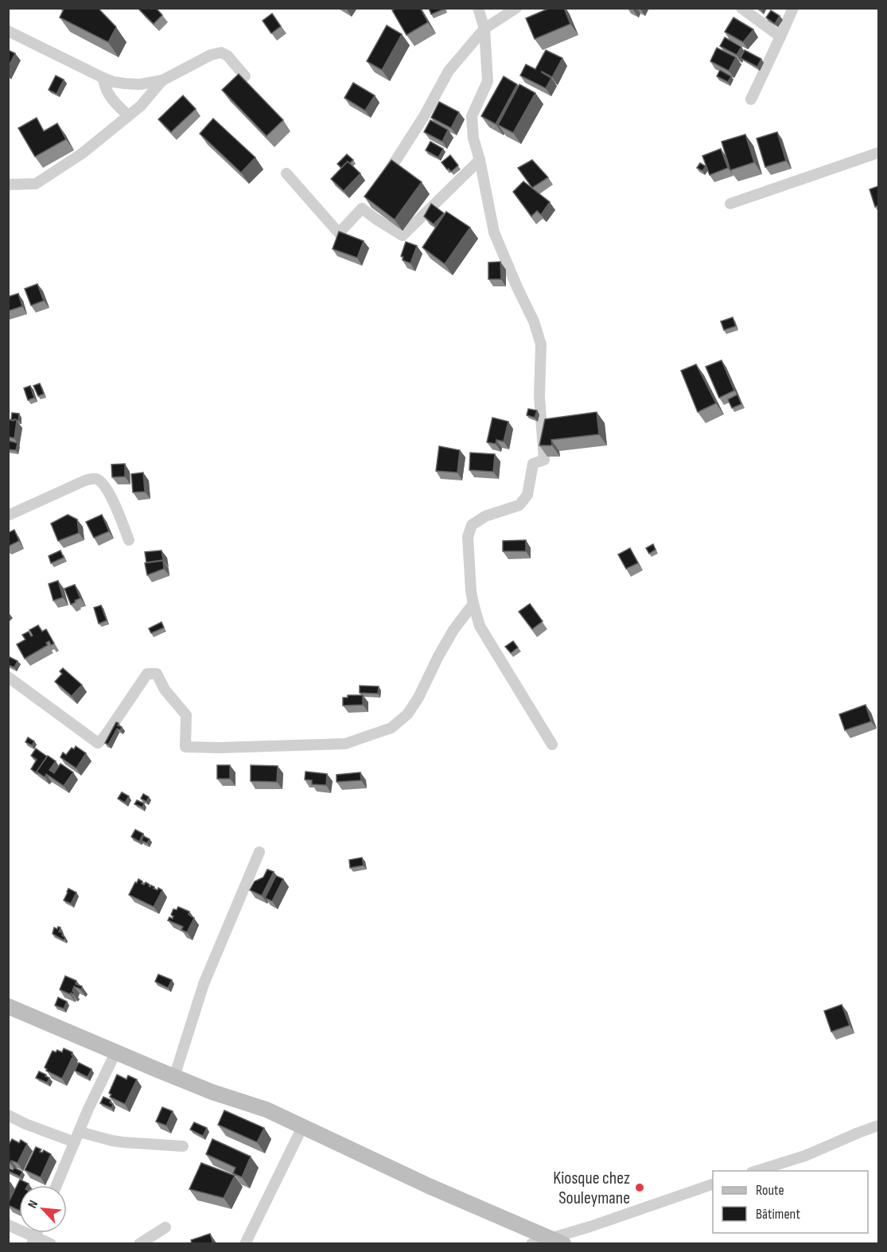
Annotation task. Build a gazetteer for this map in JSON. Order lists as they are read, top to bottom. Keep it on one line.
{"places":["Kiosque chez Souleymane"],"legend":["Route","Bâtiment"],"north":"top left"}
